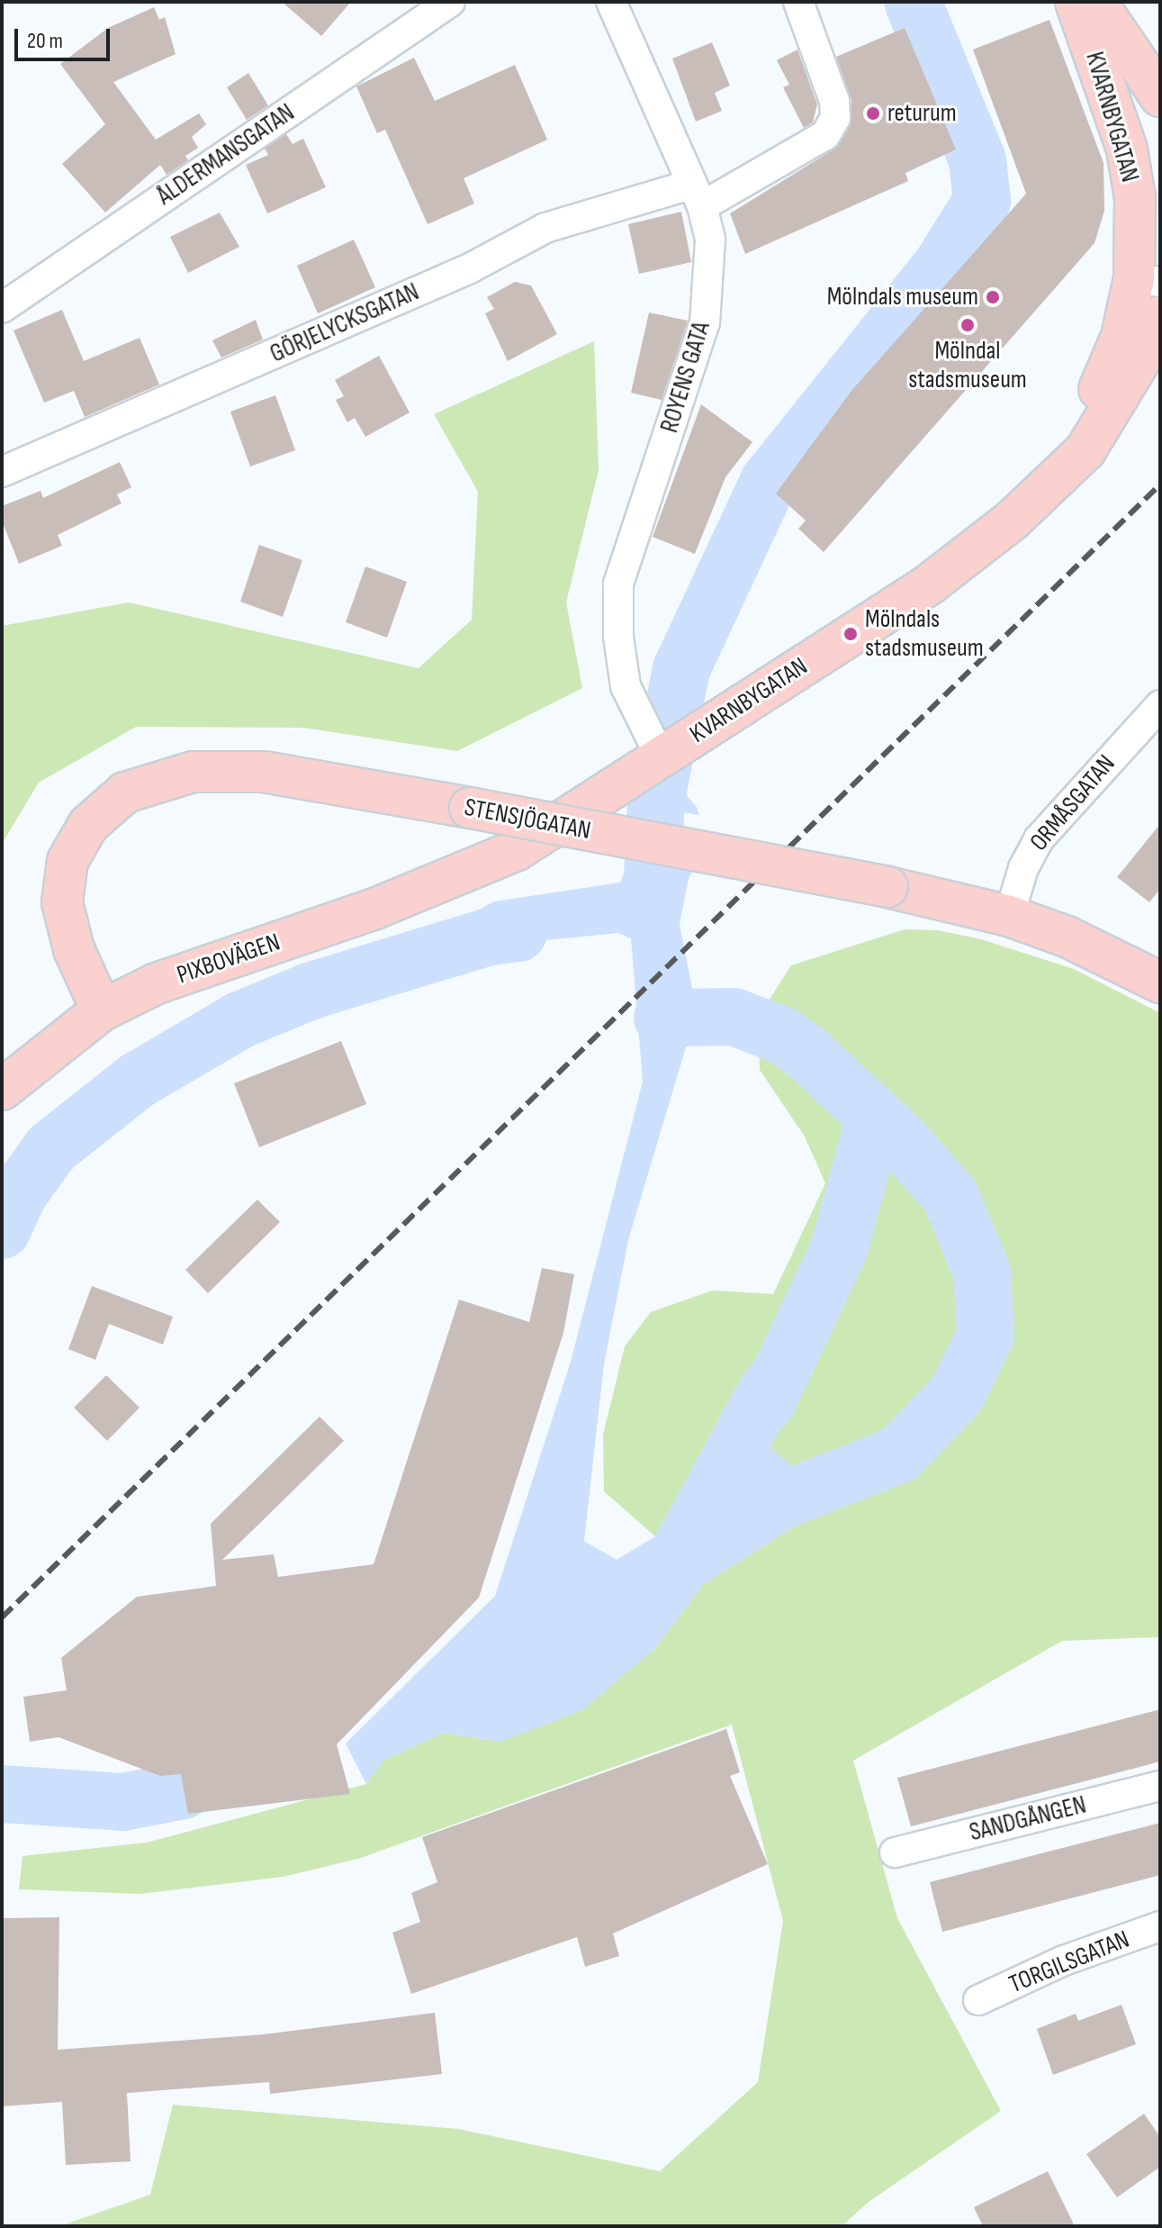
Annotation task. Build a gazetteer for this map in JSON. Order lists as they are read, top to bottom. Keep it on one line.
{"streets":{"street":["KVARNBYGATAN","ÅLDERMANSGATAN","GÖRJELYCKSGATAN","ROYENS GATA","ORMÅSGATAN","STENSJÖGATAN","PIXBOVÄGEN","SANDGÅNGEN","TORGILSGATAN"]},"crossings":[["KVARNBYGATAN","ROYENS GATA"],["KVARNBYGATAN","PIXBOVÄGEN"],["GÖRJELYCKSGATAN","ROYENS GATA"],["ORMÅSGATAN","STENSJÖGATAN"],["STENSJÖGATAN","PIXBOVÄGEN"]],"places":["returum","Mölndals museum","Mölndal stadsmuseum","Mölndals stadsmuseum"],"scale_bar":"20 m"}
